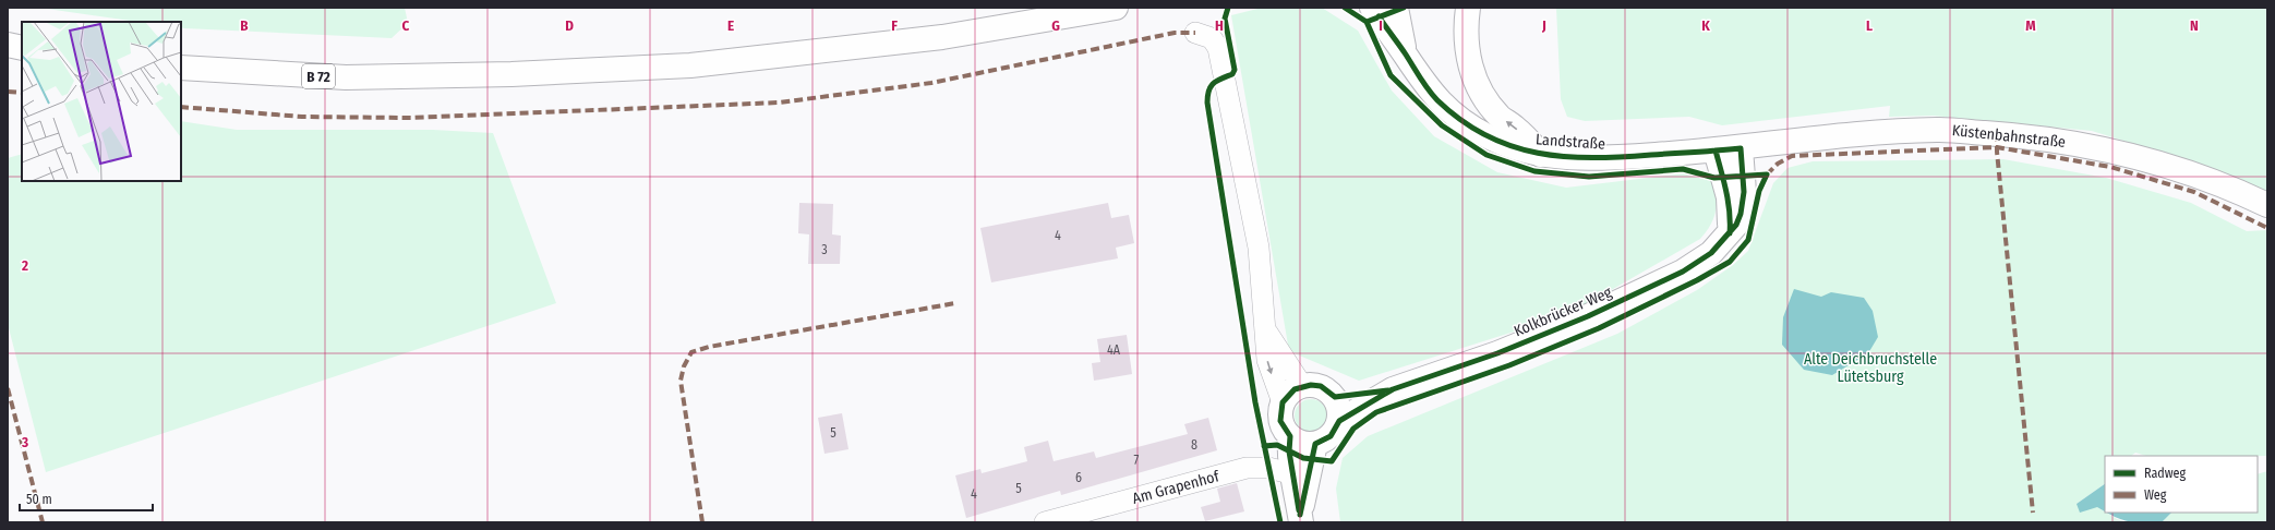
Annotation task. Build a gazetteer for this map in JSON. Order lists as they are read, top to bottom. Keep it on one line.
{"streets":{"main road":["B 72","Küstenbahnstraße","Landstraße","Kolkbrücker Weg"],"street":["Am Grapenhof"]},"crossings":[["Küstenbahnstraße","Landstraße"],["Küstenbahnstraße","Kolkbrücker Weg"],["Landstraße","Kolkbrücker Weg"]],"parks":["Alte Deichbruchstelle Lütetsburg"],"house_numbers":["4","3","4A","5","8","7","6","5","4"],"legend":["Radweg","Weg"],"scale_bar":"50 m","grid":{"columns":["B","C","D","E","F","G","H","I","J","K","L","M","N"],"rows":["2","3"]}}
